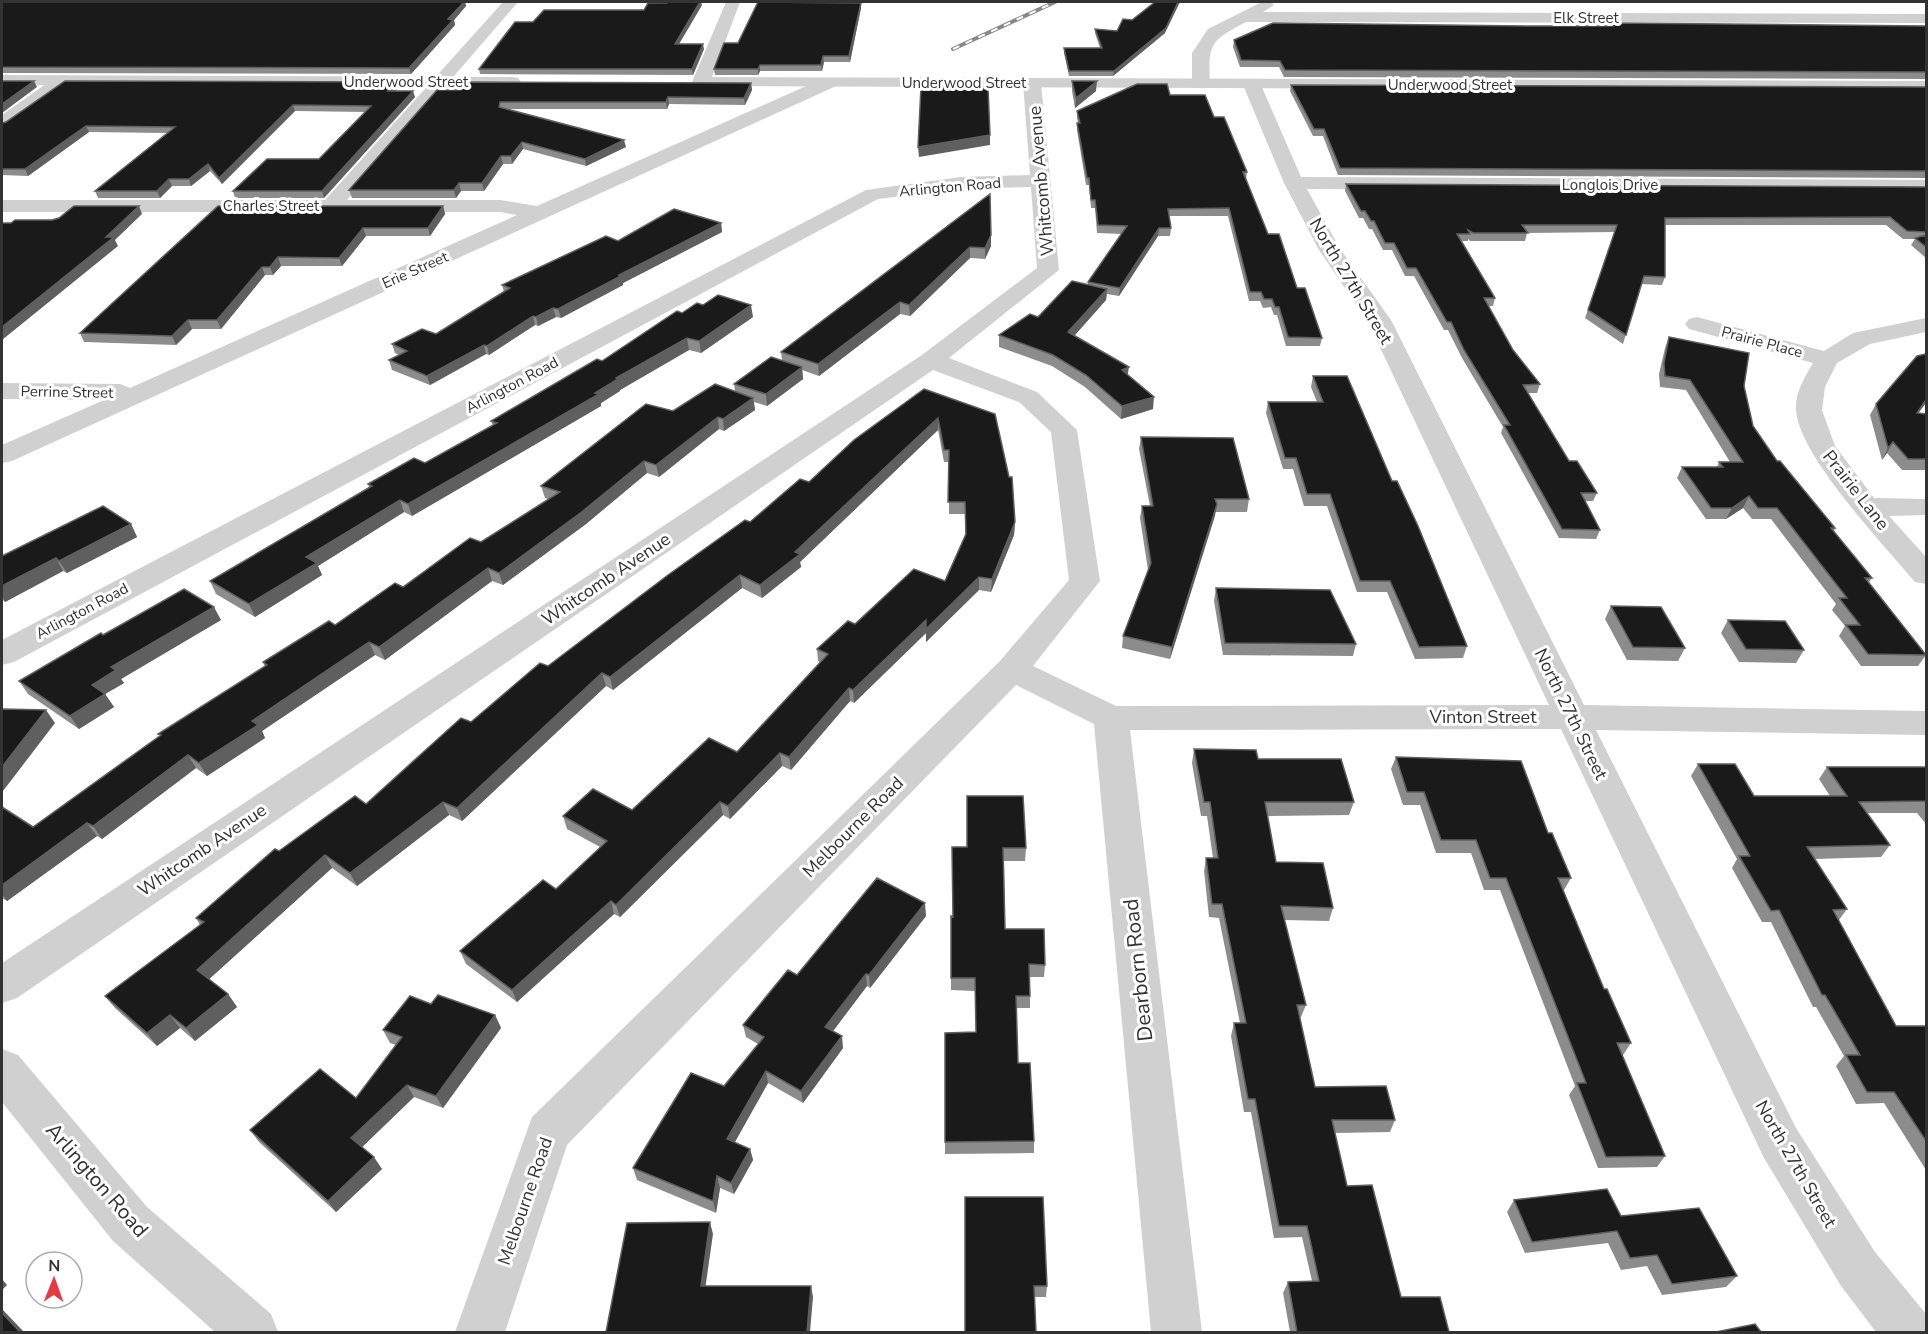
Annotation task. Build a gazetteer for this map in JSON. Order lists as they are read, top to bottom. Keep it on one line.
{"streets":{"street":["Elk Street","Underwood Street","Whitcomb Avenue","Longlois Drive","Arlington Road","Charles Street","Erie Street","North 27th Street","Prairie Place","Perrine Street","Prairie Lane","Vinton Street","Melbourne Road","Dearborn Road"]},"crossings":[["Underwood Street","Whitcomb Avenue"],["Underwood Street","Erie Street"],["Underwood Street","North 27th Street"],["Whitcomb Avenue","Arlington Road"],["Whitcomb Avenue","Melbourne Road"],["Longlois Drive","North 27th Street"],["Charles Street","Erie Street"],["Erie Street","Perrine Street"],["North 27th Street","Vinton Street"],["Prairie Place","Prairie Lane"],["Vinton Street","Dearborn Road"]],"north":"top"}
